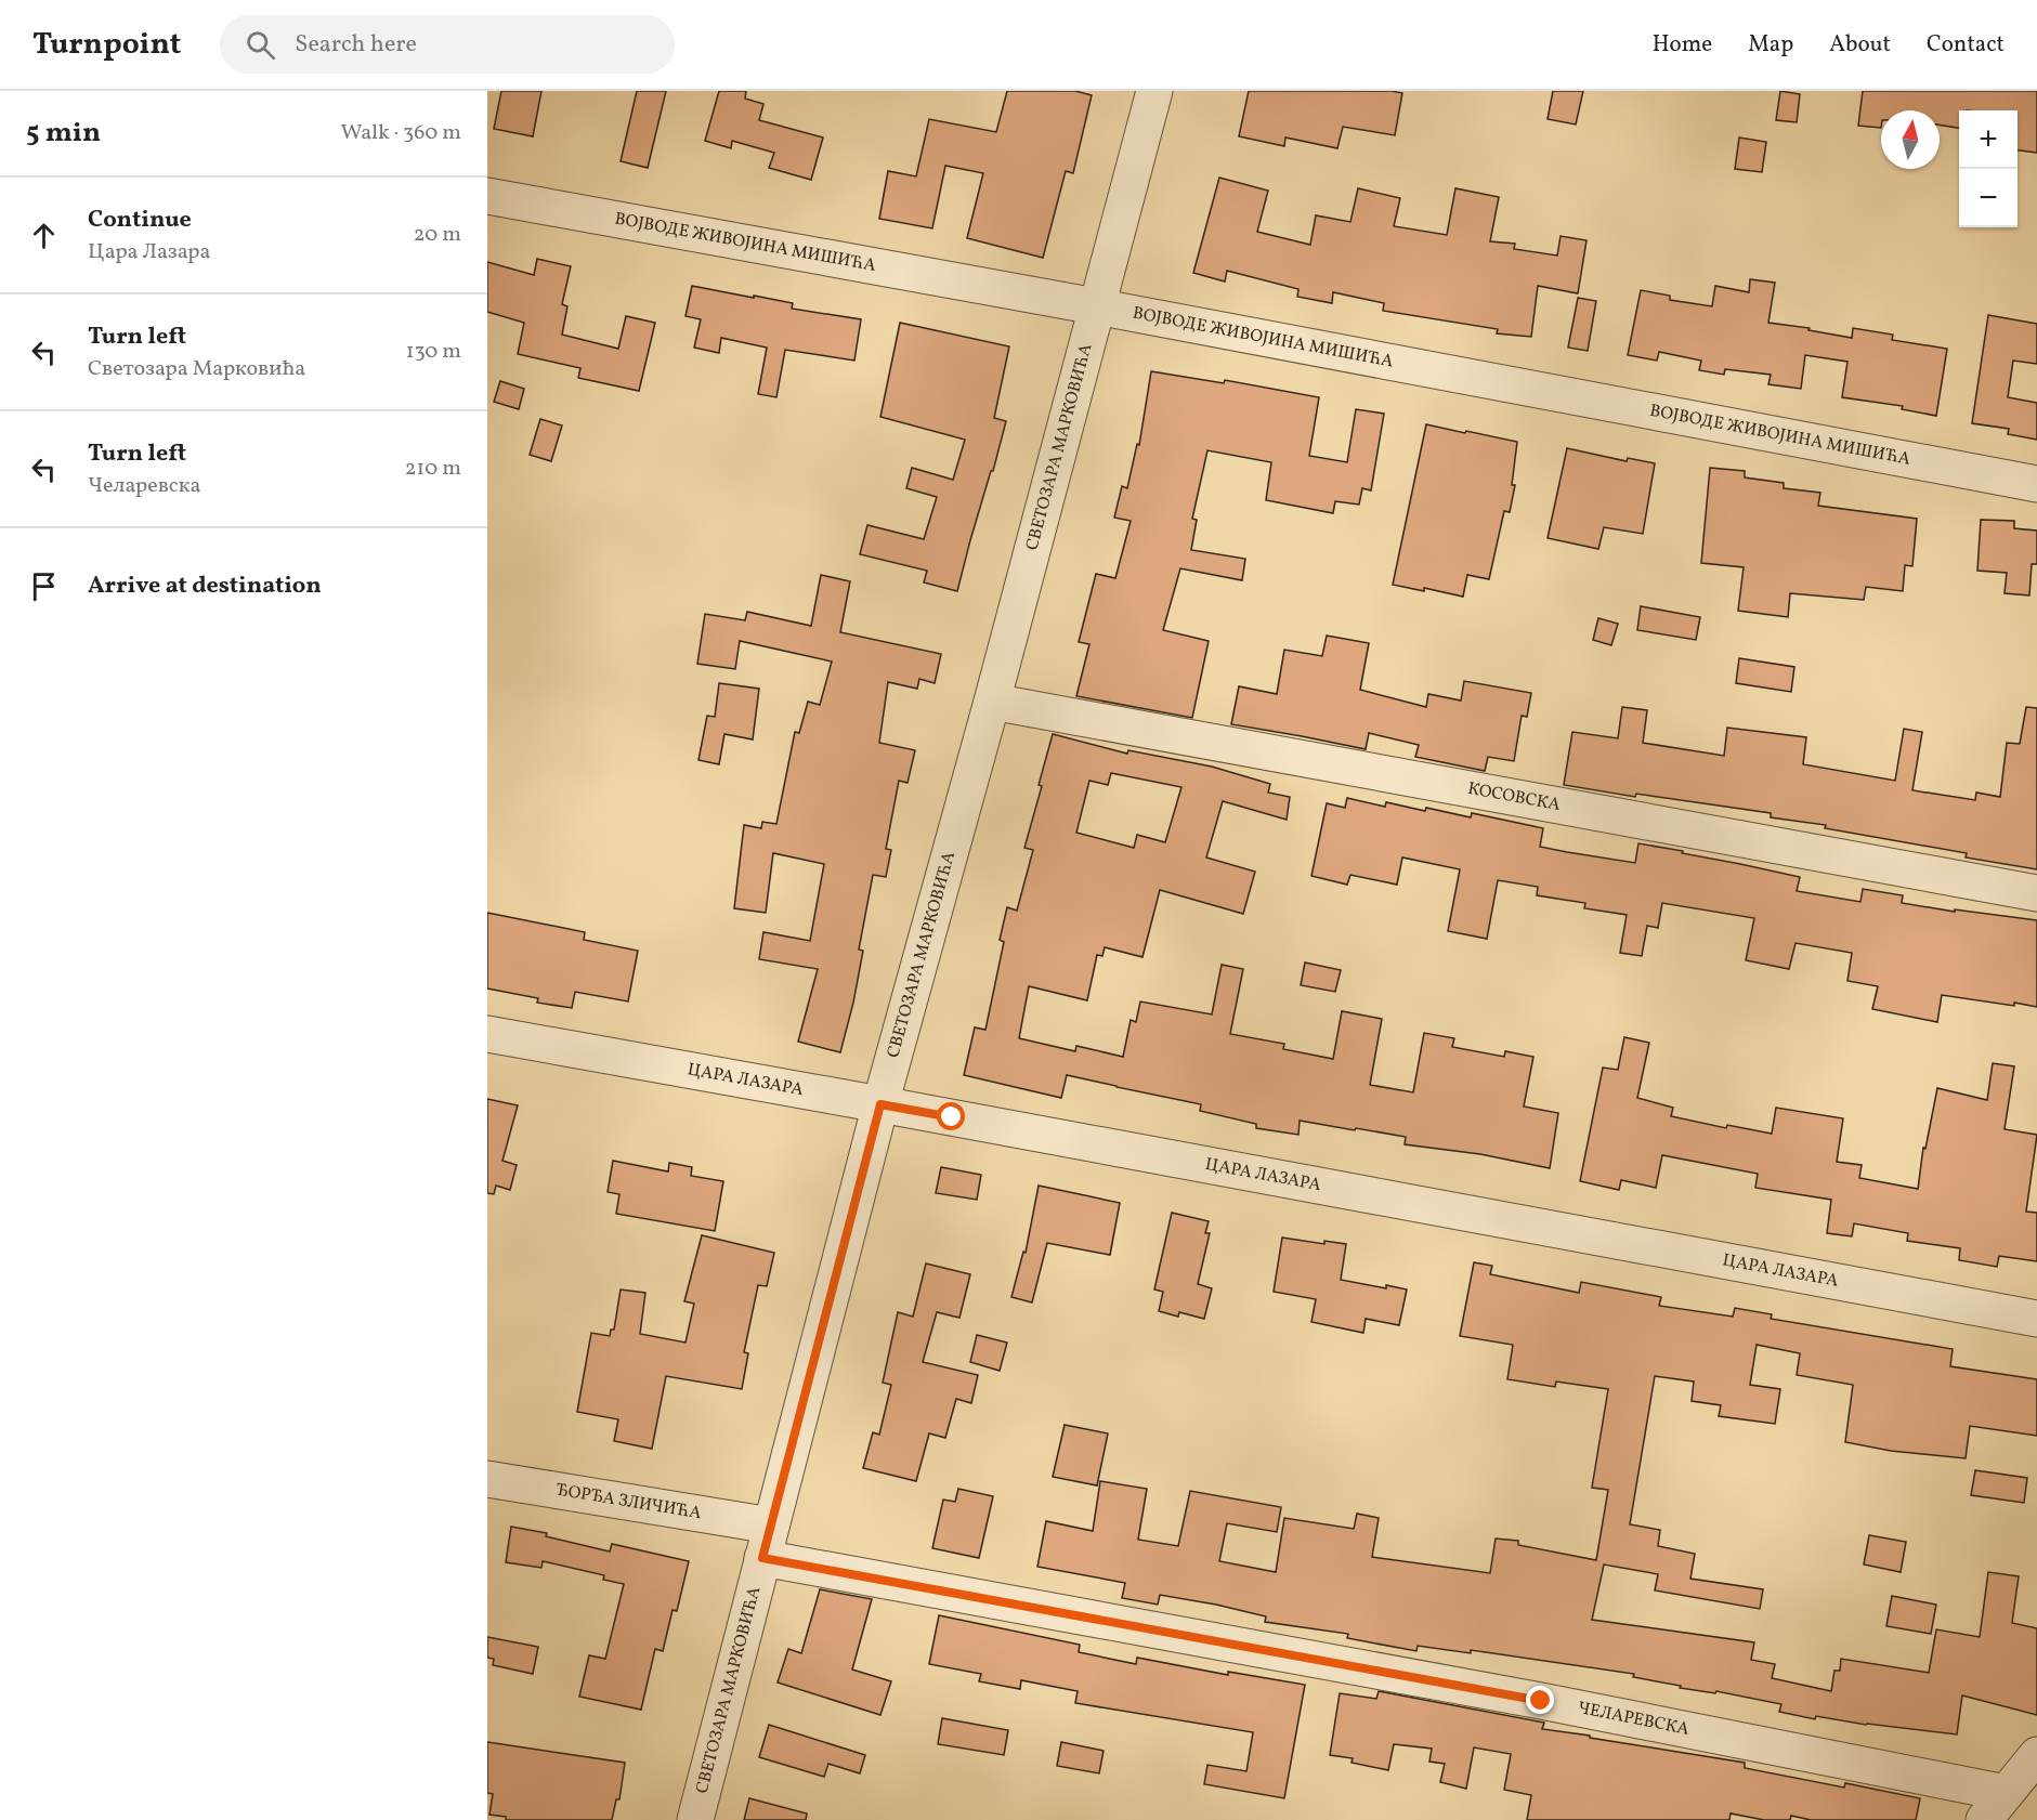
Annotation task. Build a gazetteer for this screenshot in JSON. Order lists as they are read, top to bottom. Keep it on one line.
{"streets":{"street":["ВОЈВОДЕ ЖИВОЈИНА МИШИЋА","СВЕТОЗАРА МАРКОВИЋА","КОСОВСКА","ЦАРА ЛАЗАРА","ЂОРЂА ЗЛИЧИЋА","ЧЕЛАРЕВСКА"]},"crossings":[["ВОЈВОДЕ ЖИВОЈИНА МИШИЋА","СВЕТОЗАРА МАРКОВИЋА"],["СВЕТОЗАРА МАРКОВИЋА","КОСОВСКА"],["СВЕТОЗАРА МАРКОВИЋА","ЦАРА ЛАЗАРА"],["СВЕТОЗАРА МАРКОВИЋА","ЂОРЂА ЗЛИЧИЋА"],["СВЕТОЗАРА МАРКОВИЋА","ЧЕЛАРЕВСКА"],["ЂОРЂА ЗЛИЧИЋА","ЧЕЛАРЕВСКА"]],"north":"top","page":{"header":"Turnpoint","search":"Search here","nav":["Home","Map","About","Contact"],"heading":["5 min","Walk · 360 m"],"map_buttons":["+","−"],"list":[["Continue","Цара Лазара","20 m"],["Turn left","Светозара Марковића","130 m"],["Turn left","Челаревска","210 m"],"Arrive at destination"]}}
